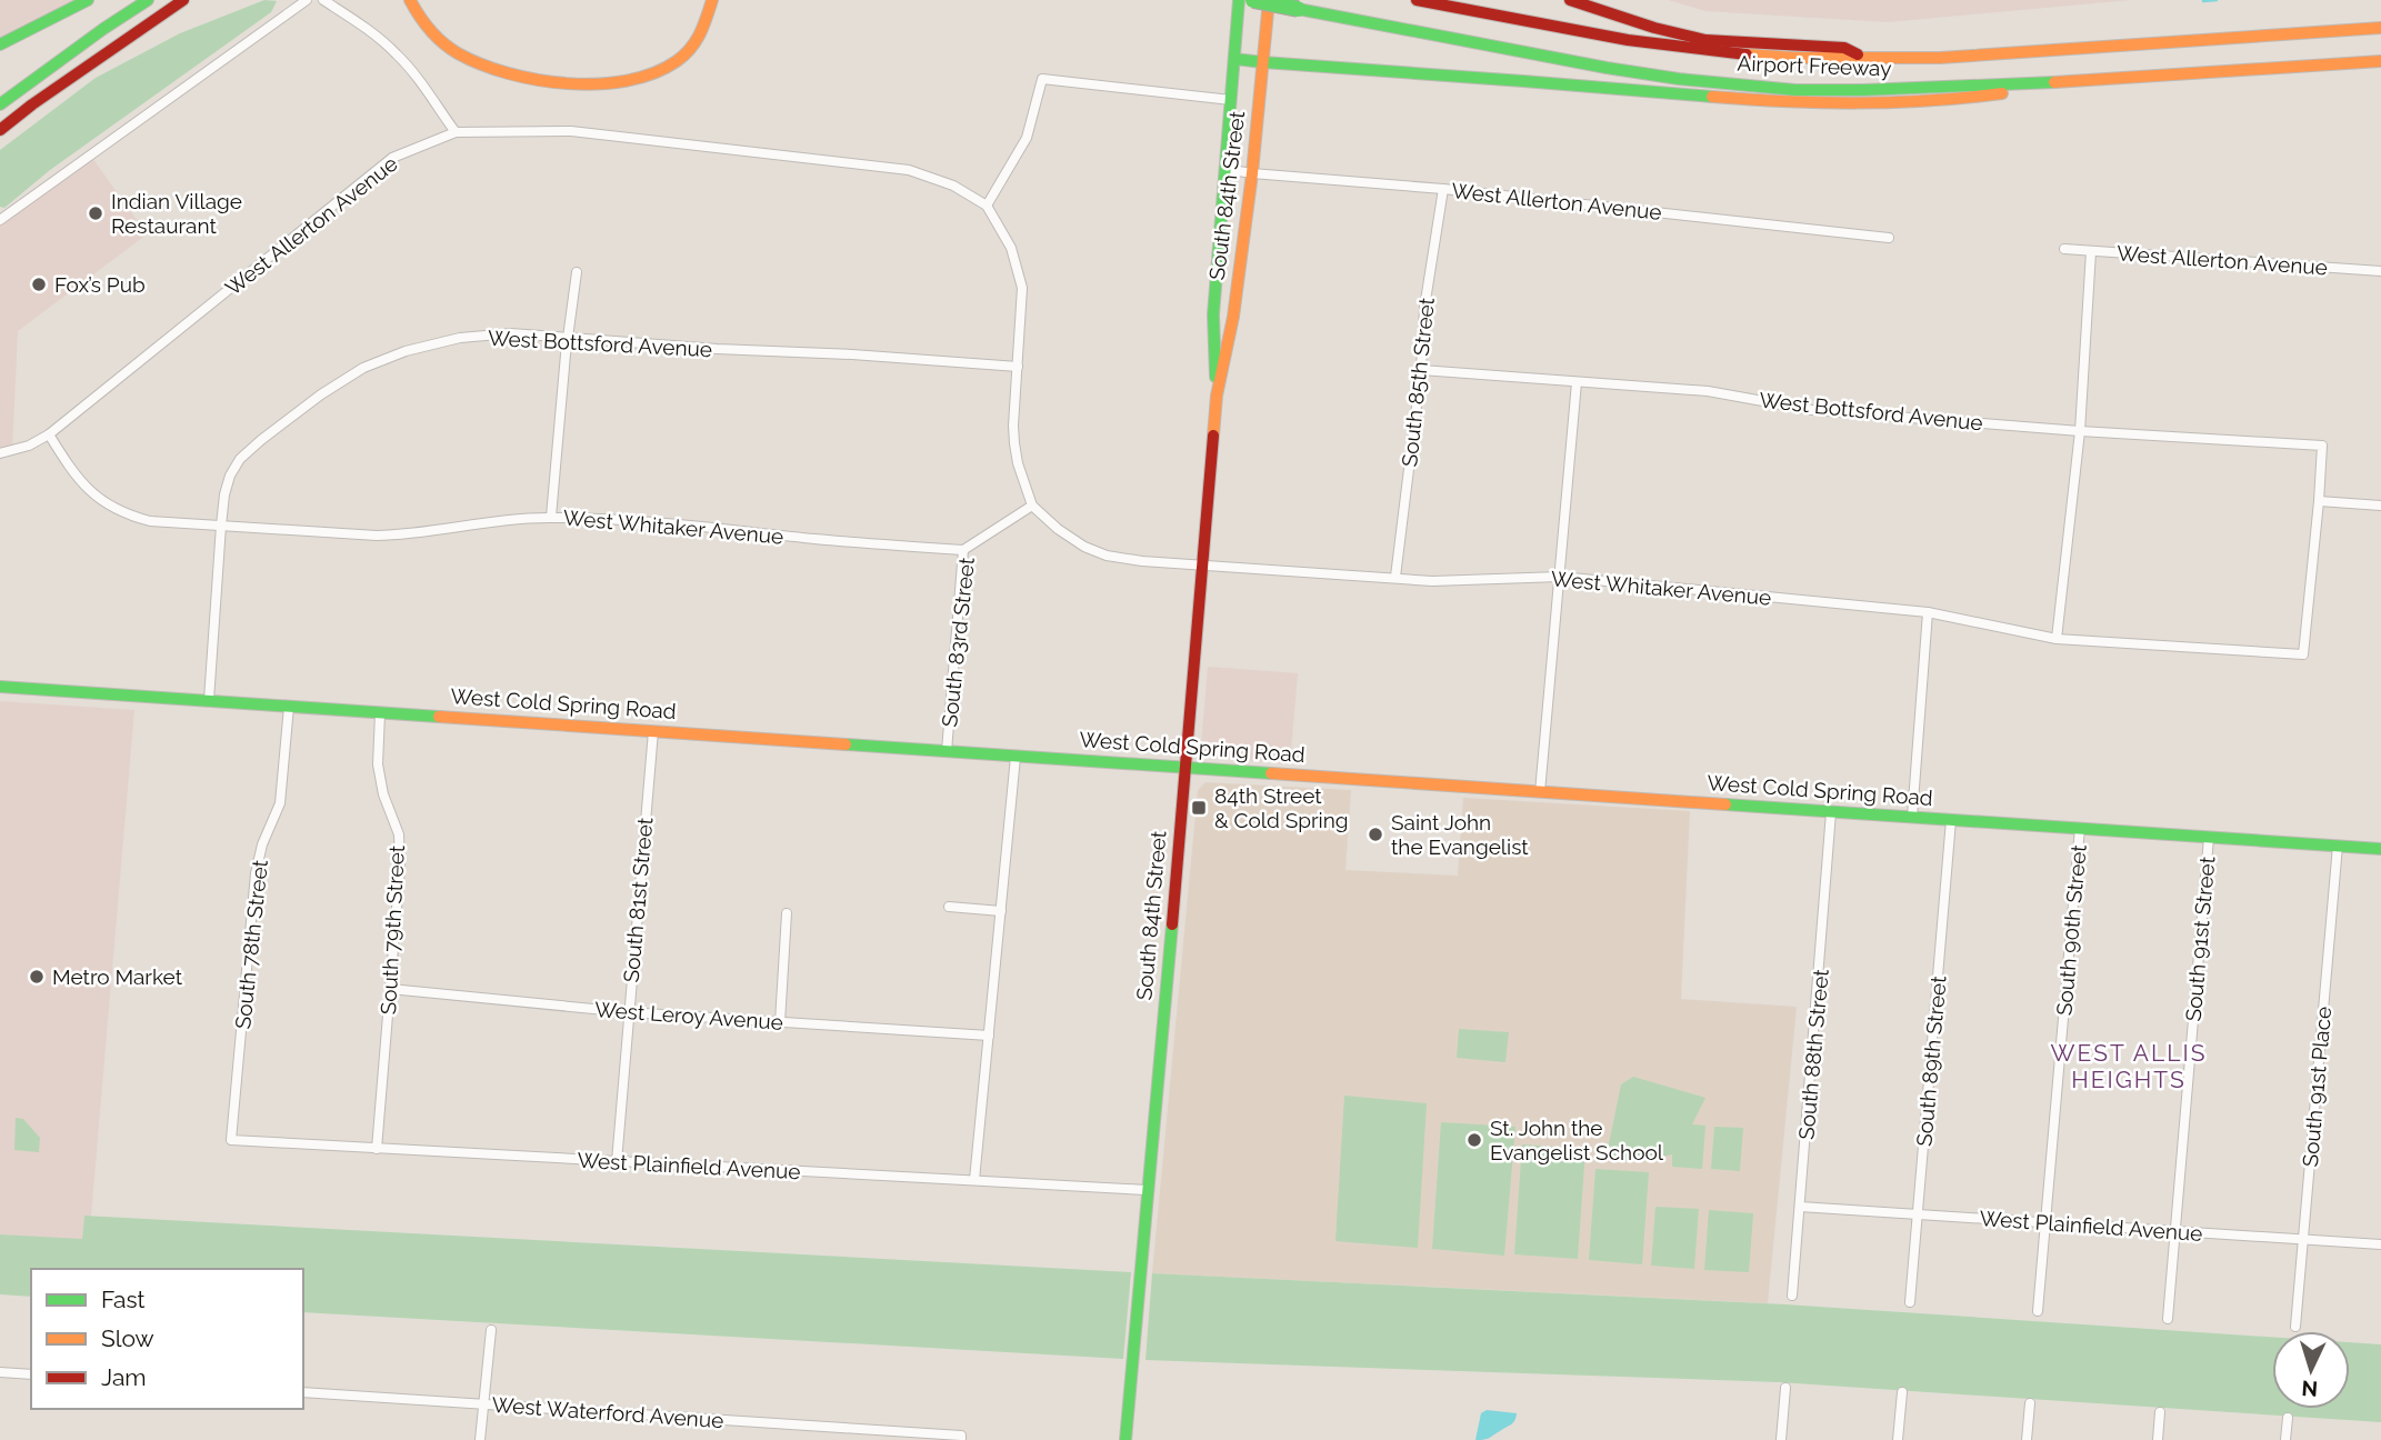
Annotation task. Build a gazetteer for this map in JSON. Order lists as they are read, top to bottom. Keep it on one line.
{"streets":{"main road":["Airport Freeway","South 84th Street","West Cold Spring Road"],"street":["West Allerton Avenue","West Bottsford Avenue","South 85th Street","West Whitaker Avenue","South 83rd Street","South 81st Street","South 79th Street","South 90th Street","South 91st Street","South 78th Street","West Leroy Avenue","South 88th Street","South 89th Street","South 91st Place","West Plainfield Avenue","West Waterford Avenue"]},"crossings":[["South 84th Street","West Allerton Avenue"],["South 84th Street","West Whitaker Avenue"],["South 84th Street","West Cold Spring Road"],["South 84th Street","West Plainfield Avenue"],["West Allerton Avenue","South 85th Street"],["West Allerton Avenue","West Whitaker Avenue"],["West Bottsford Avenue","South 85th Street"],["West Bottsford Avenue","West Whitaker Avenue"],["South 85th Street","West Whitaker Avenue"],["West Whitaker Avenue","South 83rd Street"],["South 83rd Street","West Cold Spring Road"],["West Cold Spring Road","South 81st Street"],["West Cold Spring Road","South 79th Street"],["West Cold Spring Road","South 90th Street"],["West Cold Spring Road","South 91st Street"],["West Cold Spring Road","South 78th Street"],["West Cold Spring Road","South 88th Street"],["West Cold Spring Road","South 89th Street"],["West Cold Spring Road","South 91st Place"],["South 81st Street","West Leroy Avenue"],["South 81st Street","West Plainfield Avenue"],["South 79th Street","West Leroy Avenue"],["South 79th Street","West Plainfield Avenue"],["South 90th Street","West Plainfield Avenue"],["South 91st Street","West Plainfield Avenue"],["South 78th Street","West Plainfield Avenue"],["South 88th Street","West Plainfield Avenue"],["South 89th Street","West Plainfield Avenue"],["South 91st Place","West Plainfield Avenue"]],"districts":["WEST ALLIS HEIGHTS"],"places":{"other":["Indian Village Restaurant","Fox’s Pub","Saint John the Evangelist","Metro Market","St. John the Evangelist School"],"transit":["84th Street & Cold Spring"]},"legend":["Fast","Slow","Jam"],"north":"bottom"}
